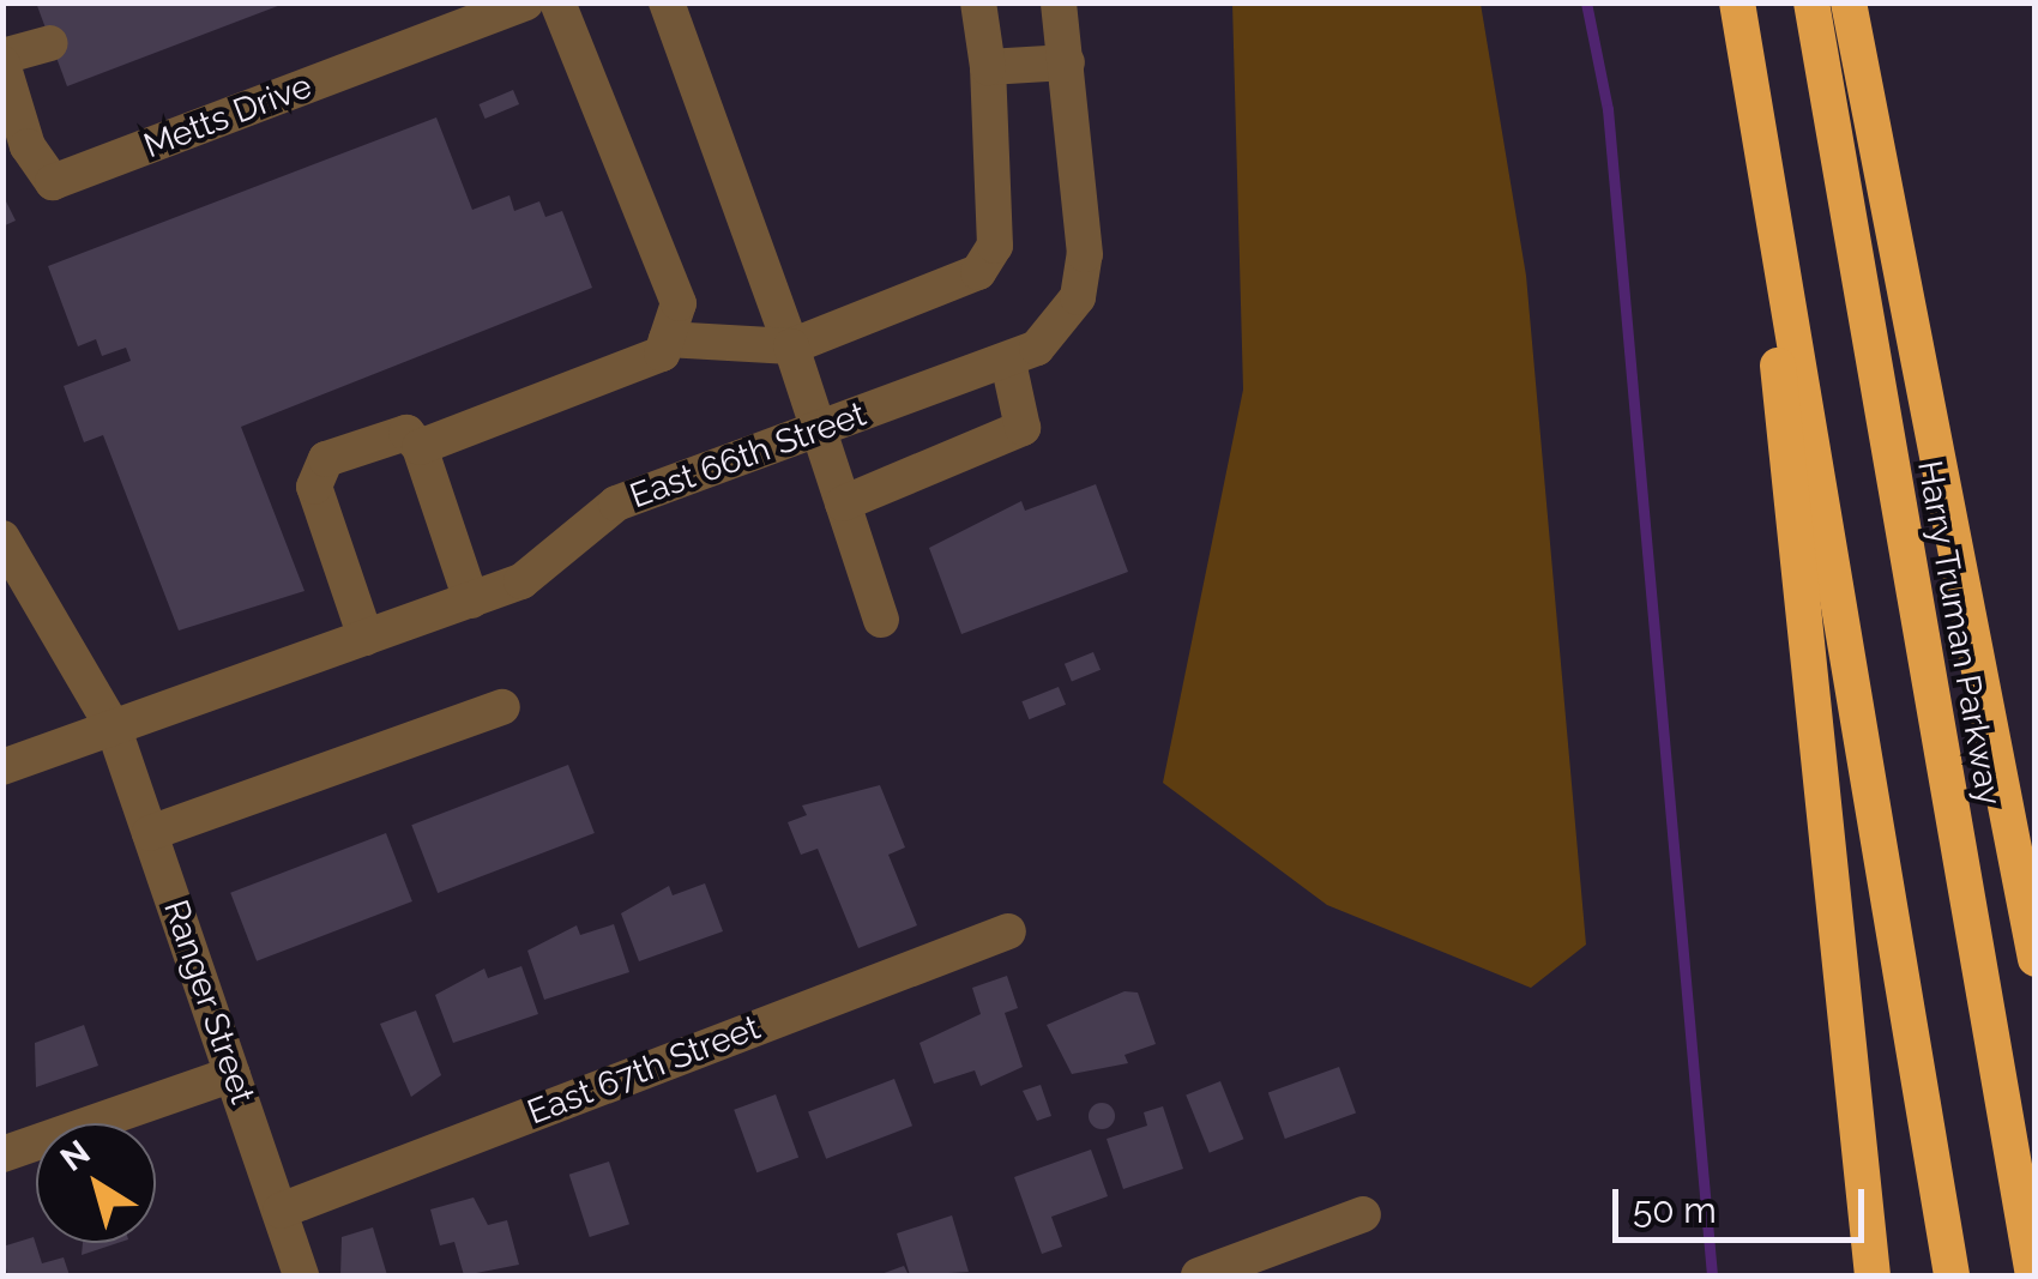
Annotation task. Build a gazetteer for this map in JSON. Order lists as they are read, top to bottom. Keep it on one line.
{"streets":{"highway":["Harry Truman Parkway"],"street":["Metts Drive","East 66th Street","Ranger Street","East 67th Street"]},"crossings":[["East 66th Street","Ranger Street"],["Ranger Street","East 67th Street"]],"scale_bar":"50 m","north":"top left"}
